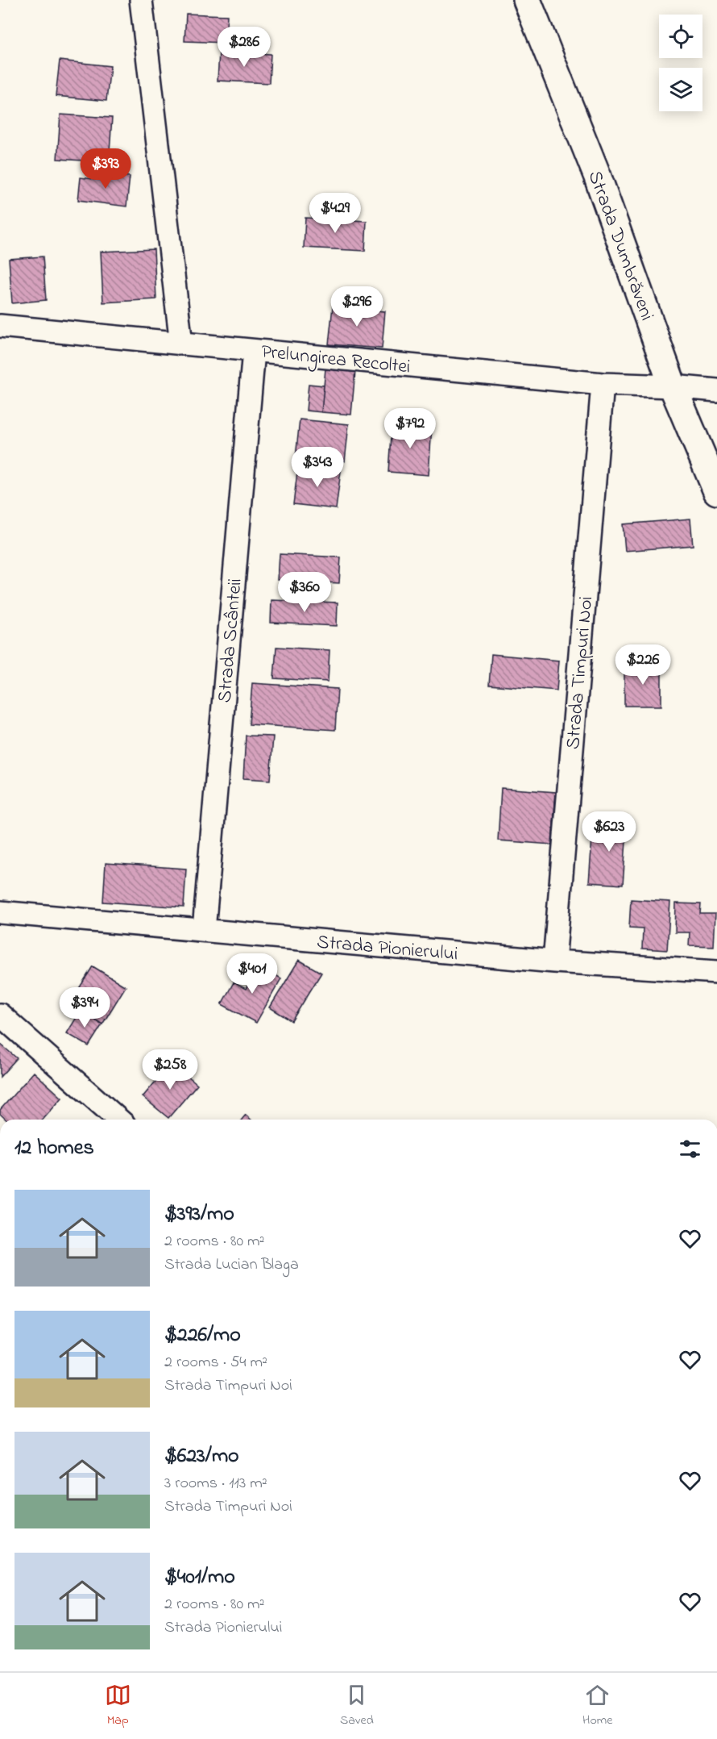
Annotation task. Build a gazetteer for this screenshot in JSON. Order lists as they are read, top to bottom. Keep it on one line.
{"streets":{"street":["Strada Dumbrăveni","Prelungirea Recoltei","Strada Scânteii","Strada Timpuri Noi","Strada Pionierului"]},"crossings":[["Strada Dumbrăveni","Prelungirea Recoltei"],["Prelungirea Recoltei","Strada Scânteii"],["Prelungirea Recoltei","Strada Timpuri Noi"],["Strada Scânteii","Strada Pionierului"],["Strada Timpuri Noi","Strada Pionierului"]],"page":{"price":["$286","$393","$429","$296","$792","$343","$360","$226","$623","$401","$394","$258"],"heading":"12 homes","list":[{"name":"$393/mo","note":"2 rooms · 80 m² · Strada Lucian Blaga"},{"name":"$226/mo","note":"2 rooms · 54 m² · Strada Timpuri Noi"},{"name":"$623/mo","note":"3 rooms · 113 m² · Strada Timpuri Noi"},{"name":"$401/mo","note":"2 rooms · 80 m² · Strada Pionierului"}],"tabs":["Map","Saved","Home"]}}
